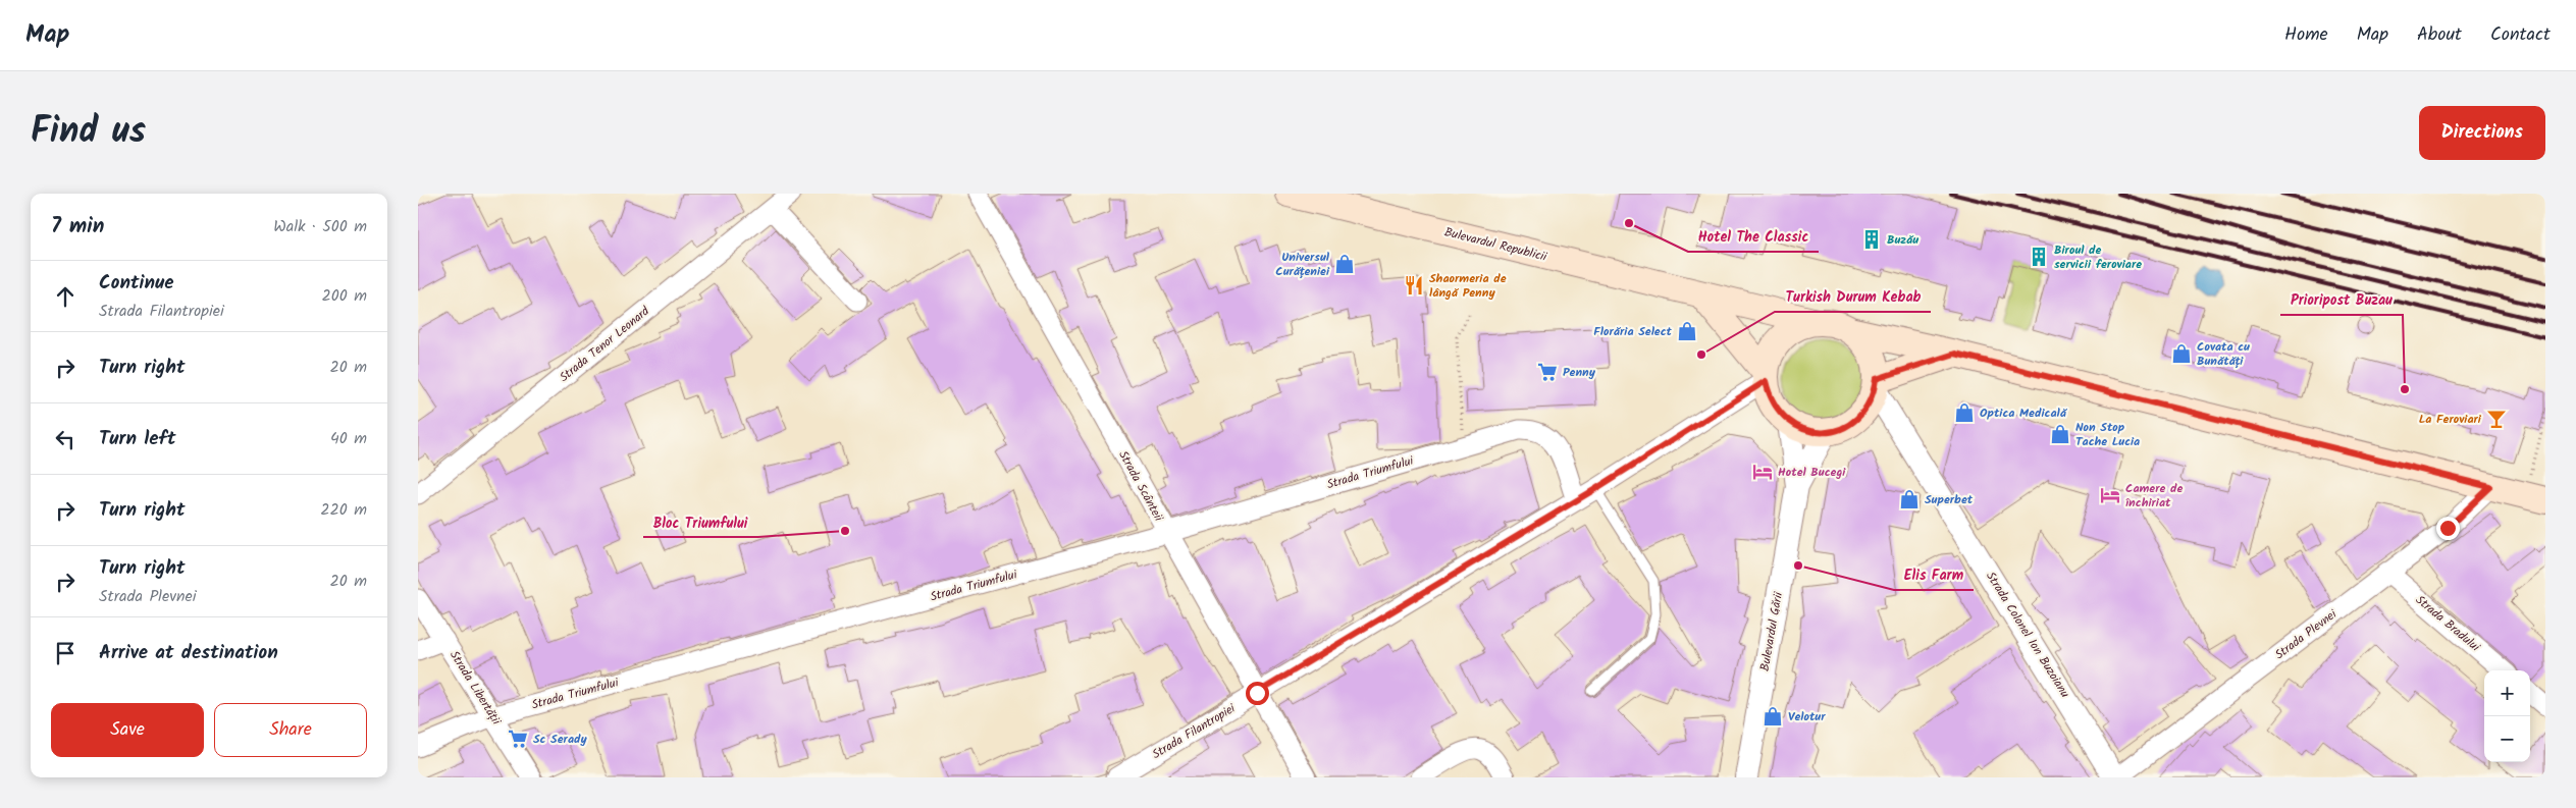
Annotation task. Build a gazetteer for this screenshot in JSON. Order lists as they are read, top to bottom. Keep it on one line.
{"streets":{"main road":["Bulevardul Republicii"],"street":["Strada Tenor Leonard","Strada Triumfului","Strada Scânteii","Strada Bradului","Bulevardul Gării","Strada Colonel Ion Buzoianu","Strada Plevnei","Strada Libertății","Strada Filantropiei"]},"crossings":[["Bulevardul Republicii","Bulevardul Gării"],["Bulevardul Republicii","Strada Colonel Ion Buzoianu"],["Bulevardul Republicii","Strada Filantropiei"],["Strada Triumfului","Strada Scânteii"],["Strada Triumfului","Strada Libertății"],["Strada Triumfului","Strada Filantropiei"],["Strada Scânteii","Strada Filantropiei"],["Strada Bradului","Strada Plevnei"],["Bulevardul Gării","Strada Colonel Ion Buzoianu"],["Bulevardul Gării","Strada Filantropiei"],["Strada Colonel Ion Buzoianu","Strada Plevnei"],["Strada Colonel Ion Buzoianu","Strada Filantropiei"]],"places":{"other":["Hotel The Classic","Turkish Durum Kebab","Prioripost Buzau","Bloc Triumfului","Elis Farm"],"building":["Buzău","Biroul de servicii feroviare"],"shop":["Universul Curățeniei","Florăria Select","Covata cu Bunătăți","Optica Medicală","Non Stop Tache Lucia","Superbet","Velotur"],"restaurant":["Shaormeria de lângă Penny"],"supermarket":["Penny","Sc Serady"],"bar":["La Feroviari"],"hotel":["Hotel Bucegi","Camere de închiriat"]},"page":{"header":"Map","nav":["Home","Map","About","Contact"],"title":"Find us","buttons":["Directions",["Save","Share"]],"heading":["7 min","Walk · 500 m"],"list":[["Continue","Strada Filantropiei","200 m"],["Turn right","20 m"],["Turn left","40 m"],["Turn right","220 m"],["Turn right","Strada Plevnei","20 m"],"Arrive at destination"],"map_buttons":["+","−"]}}
